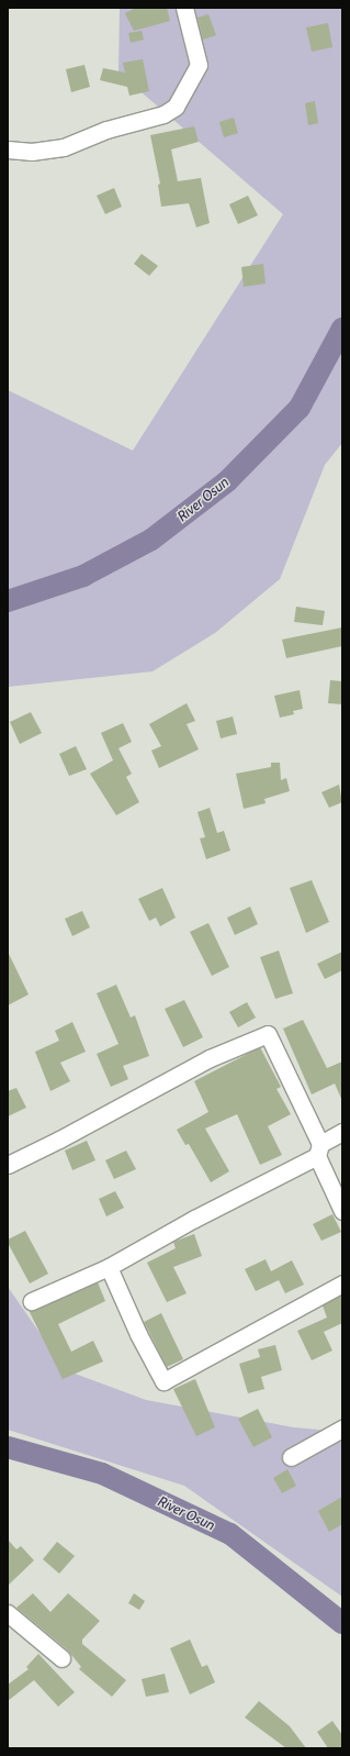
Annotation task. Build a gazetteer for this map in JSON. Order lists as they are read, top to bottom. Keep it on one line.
{"water":["River Osun"]}
